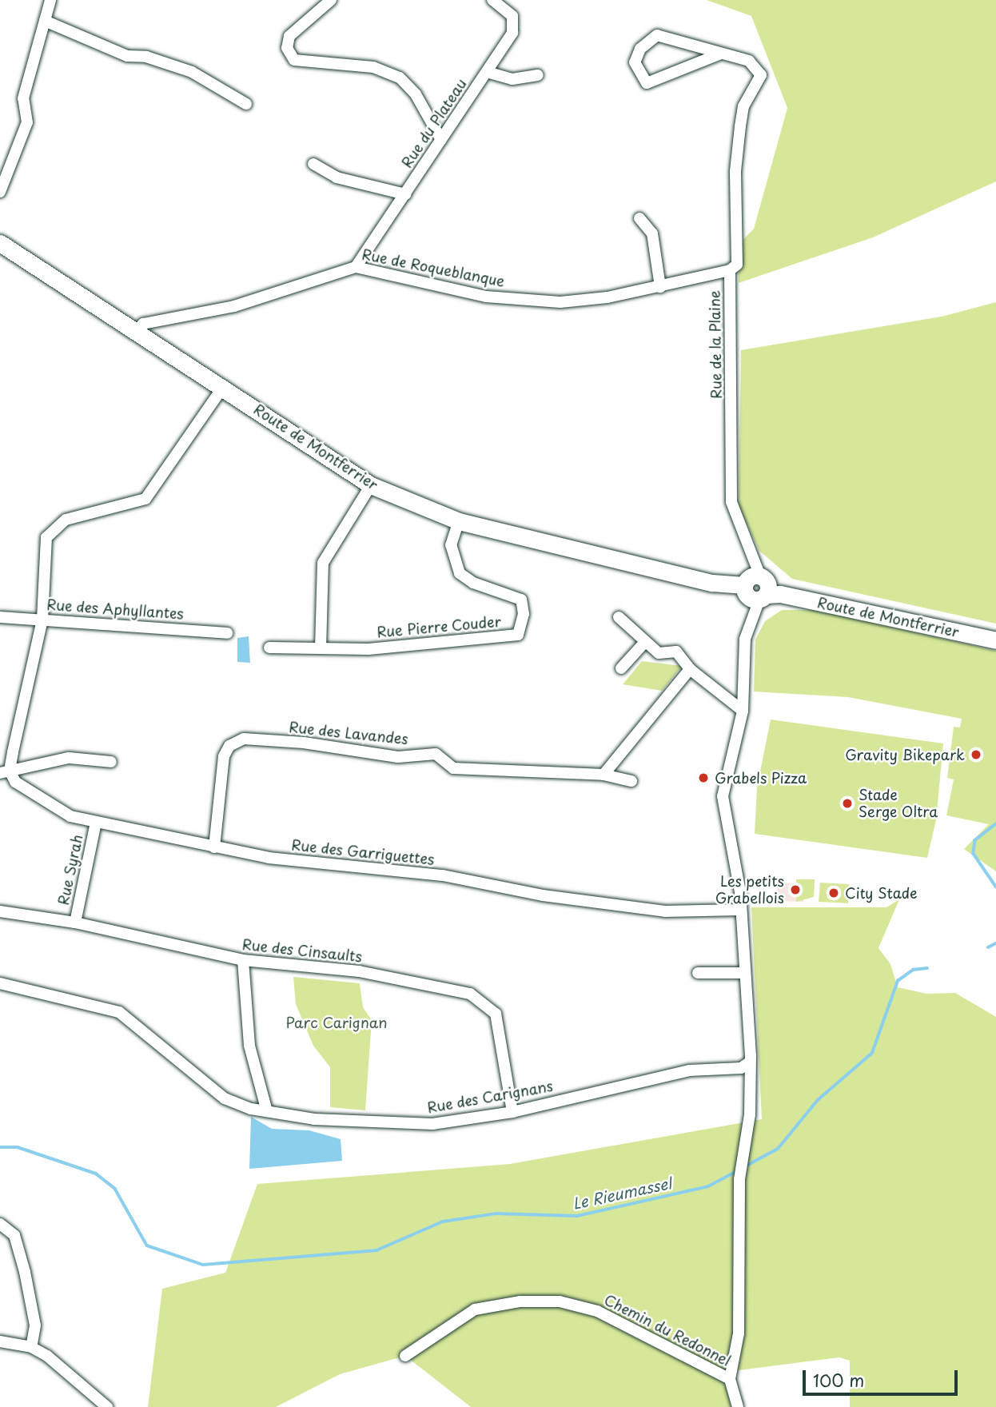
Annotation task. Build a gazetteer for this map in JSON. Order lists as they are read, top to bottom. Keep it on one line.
{"streets":{"street":["Rue du Plateau","Rue de Roqueblanque","Rue de la Plaine","Route de Montferrier","Rue des Aphyllantes","Rue Pierre Couder","Rue des Lavandes","Rue des Garriguettes","Rue Syrah","Rue des Cinsaults","Rue des Carignans","Chemin du Redonnel"]},"crossings":[["Rue du Plateau","Rue de Roqueblanque"],["Rue de Roqueblanque","Rue de la Plaine"],["Rue de Roqueblanque","Route de Montferrier"],["Rue de la Plaine","Route de Montferrier"],["Rue de la Plaine","Chemin du Redonnel"],["Route de Montferrier","Rue Pierre Couder"],["Route de Montferrier","Chemin du Redonnel"],["Rue des Lavandes","Rue des Garriguettes"],["Rue des Garriguettes","Rue Syrah"],["Rue des Garriguettes","Chemin du Redonnel"],["Rue Syrah","Rue des Cinsaults"],["Rue des Cinsaults","Rue des Carignans"],["Rue des Carignans","Chemin du Redonnel"]],"water":["Le Rieumassel"],"parks":["Parc Carignan"],"places":["Gravity Bikepark","Grabels Pizza","Stade Serge Oltra","Les petits Grabellois","City Stade"],"scale_bar":"100 m"}
